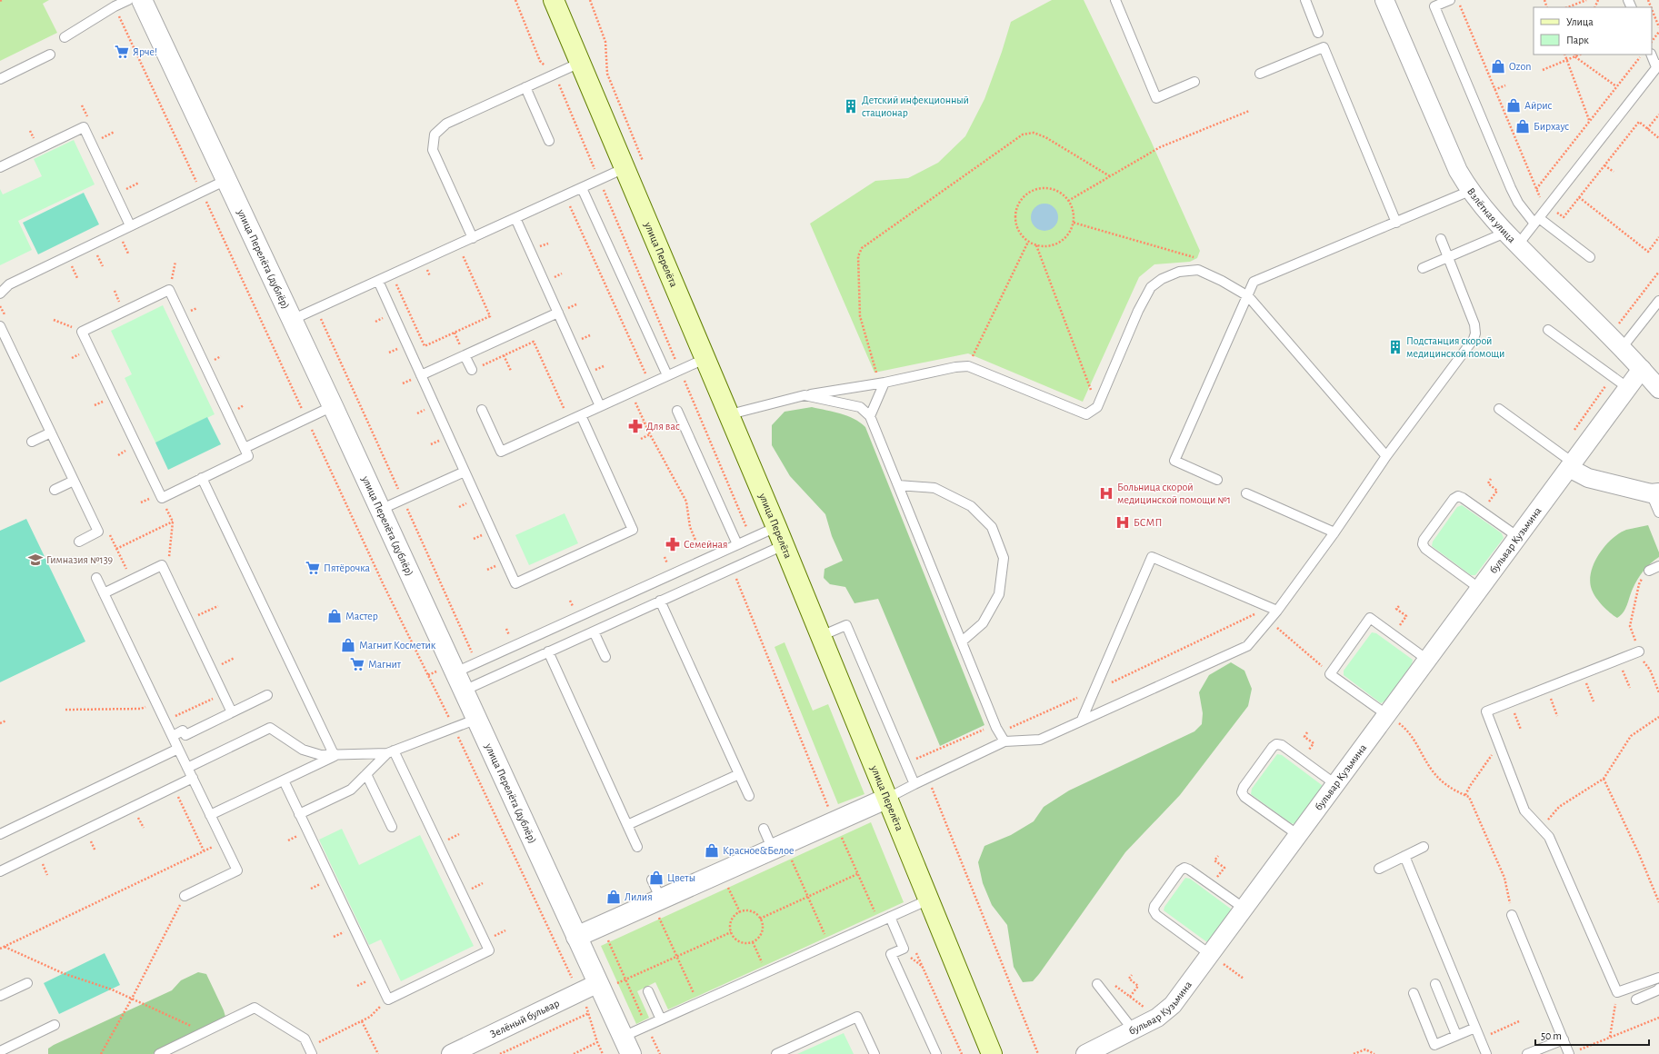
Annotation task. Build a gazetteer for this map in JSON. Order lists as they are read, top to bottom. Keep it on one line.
{"streets":{"main road":["улица Перелёта"],"street":["Взлётная улица","улица Перелёта (дублёр)","бульвар Кузьмина","Зелёный бульвар"]},"crossings":[["Взлётная улица","бульвар Кузьмина"],["улица Перелёта (дублёр)","Зелёный бульвар"]],"places":{"supermarket":["Ярче!","Пятёрочка","Магнит"],"shop":["Ozon","Айрис","Бирхаус","Мастер","Магнит Косметик","Красное&Белое","Цветы","Лилия"],"building":["Детский инфекционный стационар","Подстанция скорой медицинской помощи"],"pharmacy":["Для вас","Семейная"],"hospital":["Больница скорой медицинской помощи №1","БСМП"],"school or university":["Гимназия №139"]},"legend":["Улица","Парк"],"scale_bar":"50 m"}
